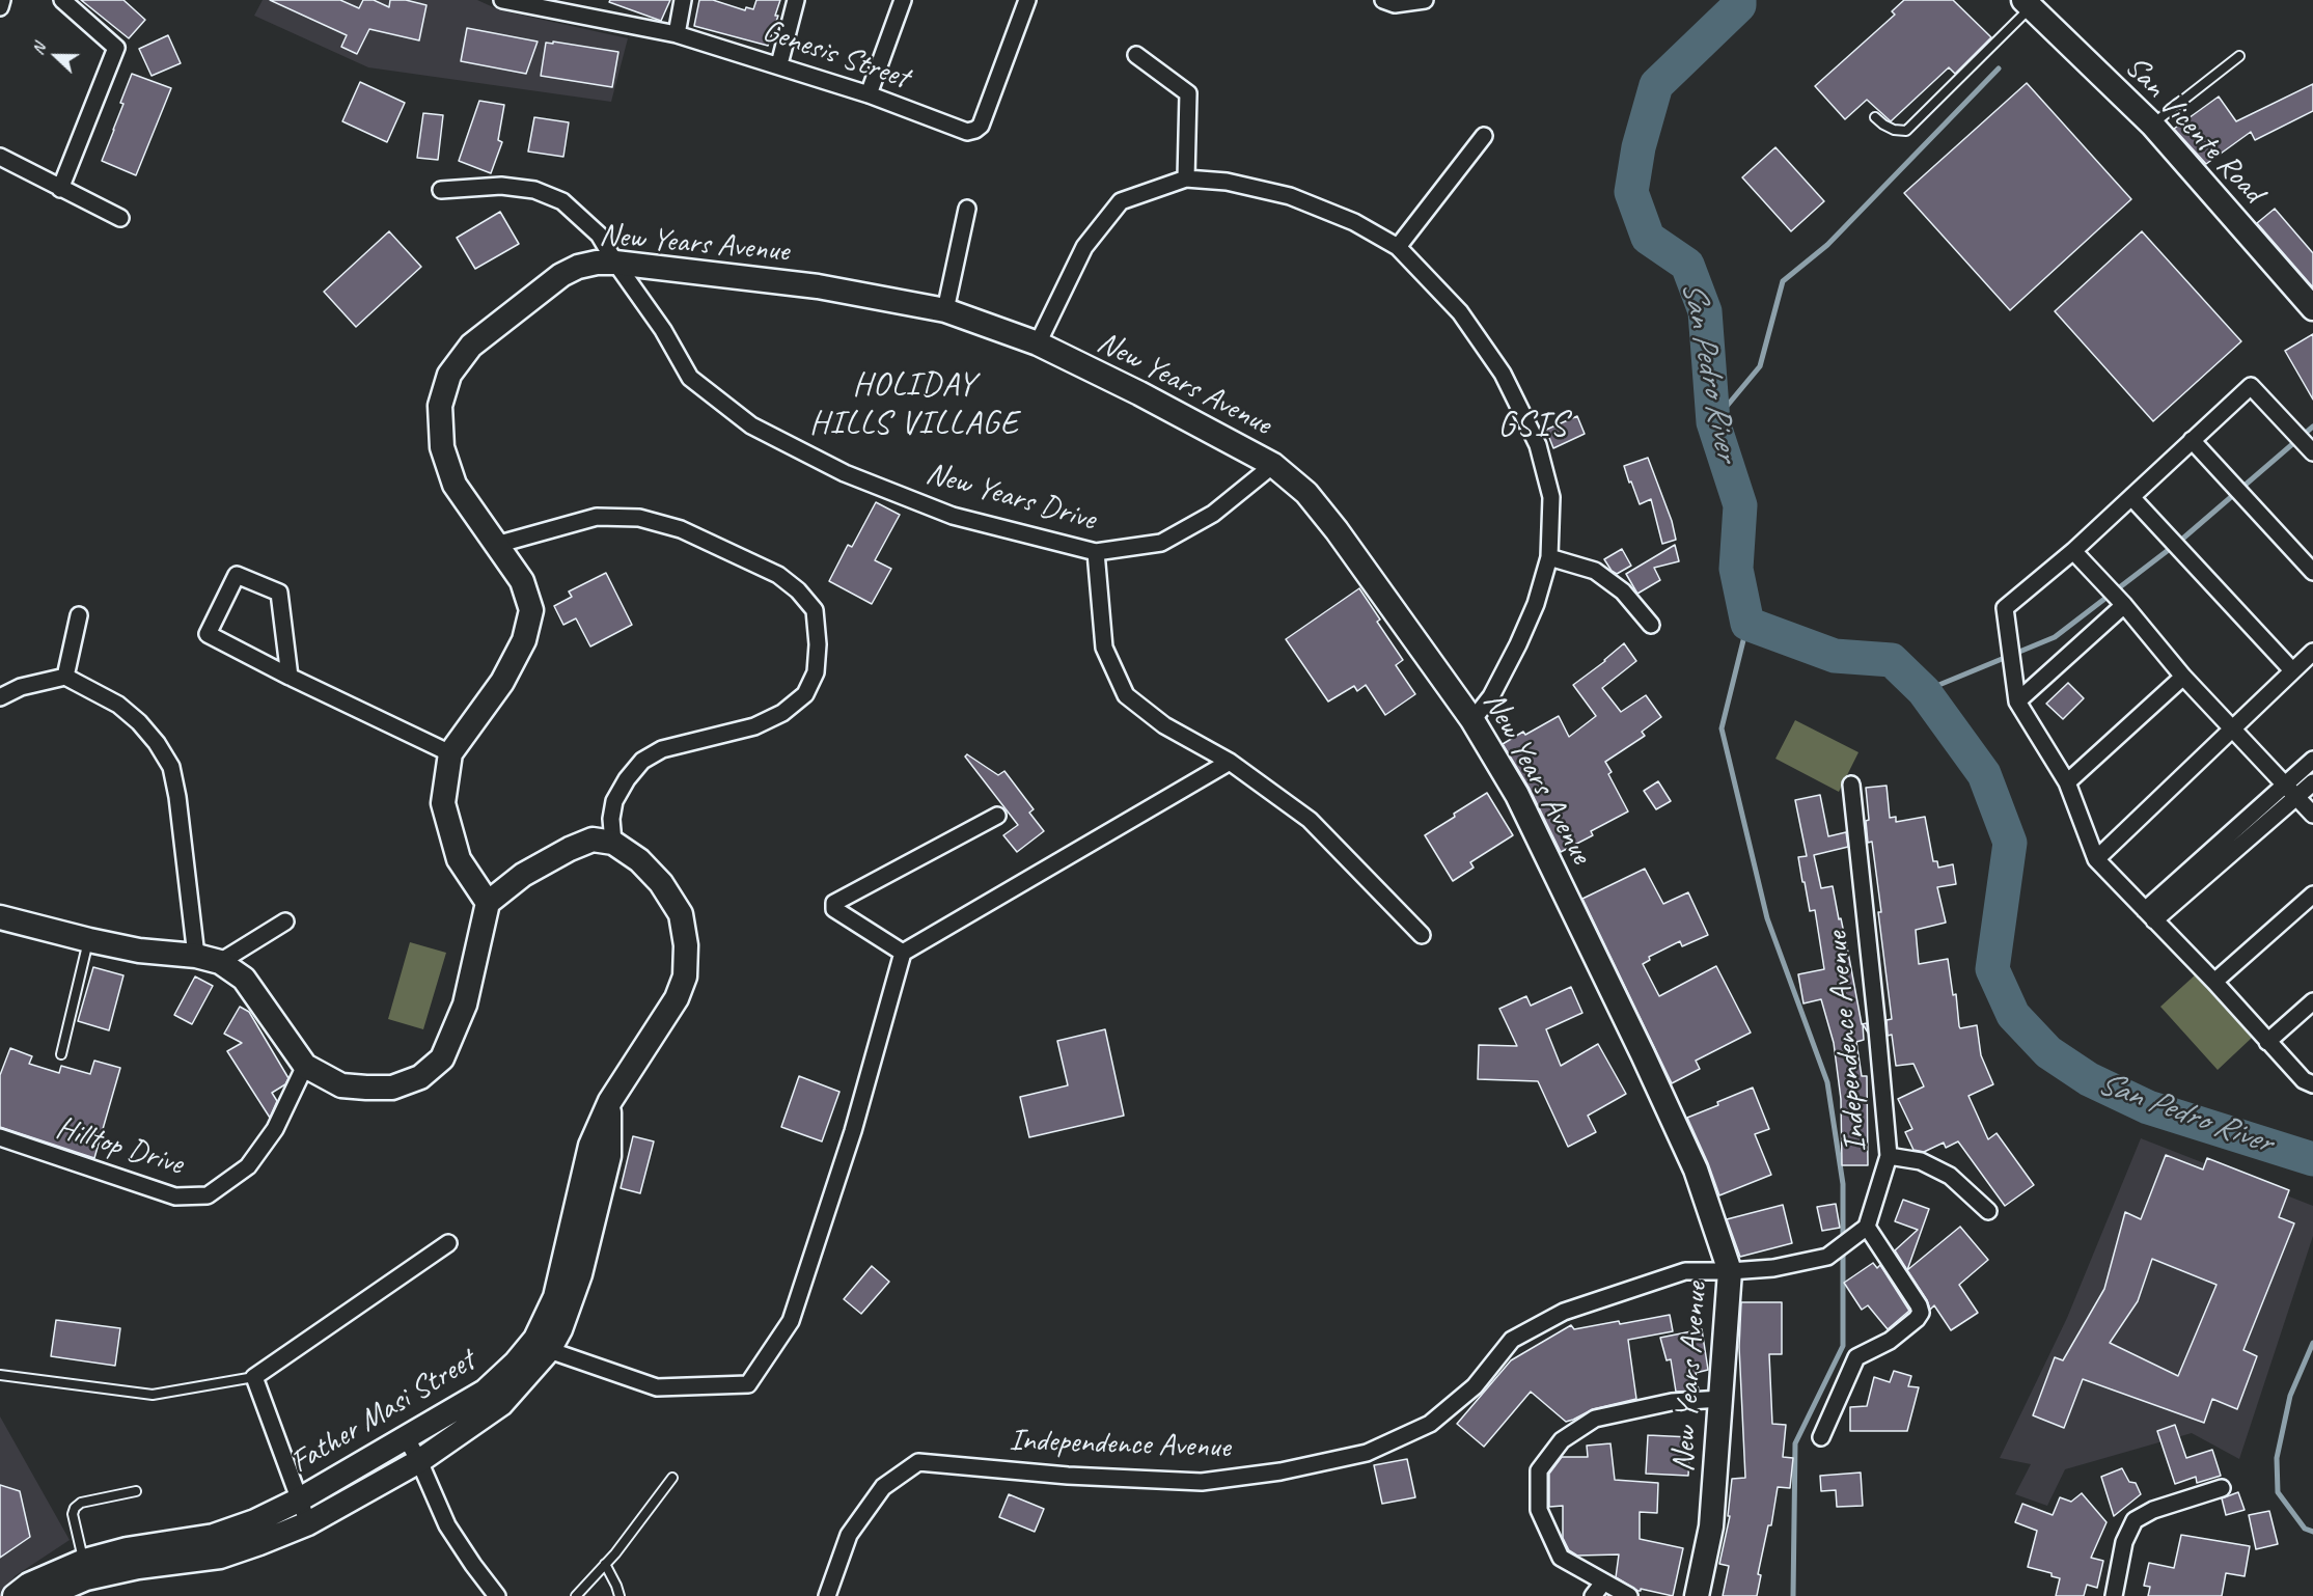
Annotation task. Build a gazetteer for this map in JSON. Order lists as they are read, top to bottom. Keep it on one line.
{"streets":{"street":["Genesis Street","San Vicente Road","New Years Avenue","New Years Drive","Independence Avenue","Hilltop Drive","Father Masi Street"]},"crossings":[["New Years Avenue","New Years Drive"],["New Years Avenue","Independence Avenue"]],"districts":["HOLIDAY HILLS VILLAGE","GSIS"],"water":["San Pedro River"],"north":"left"}
